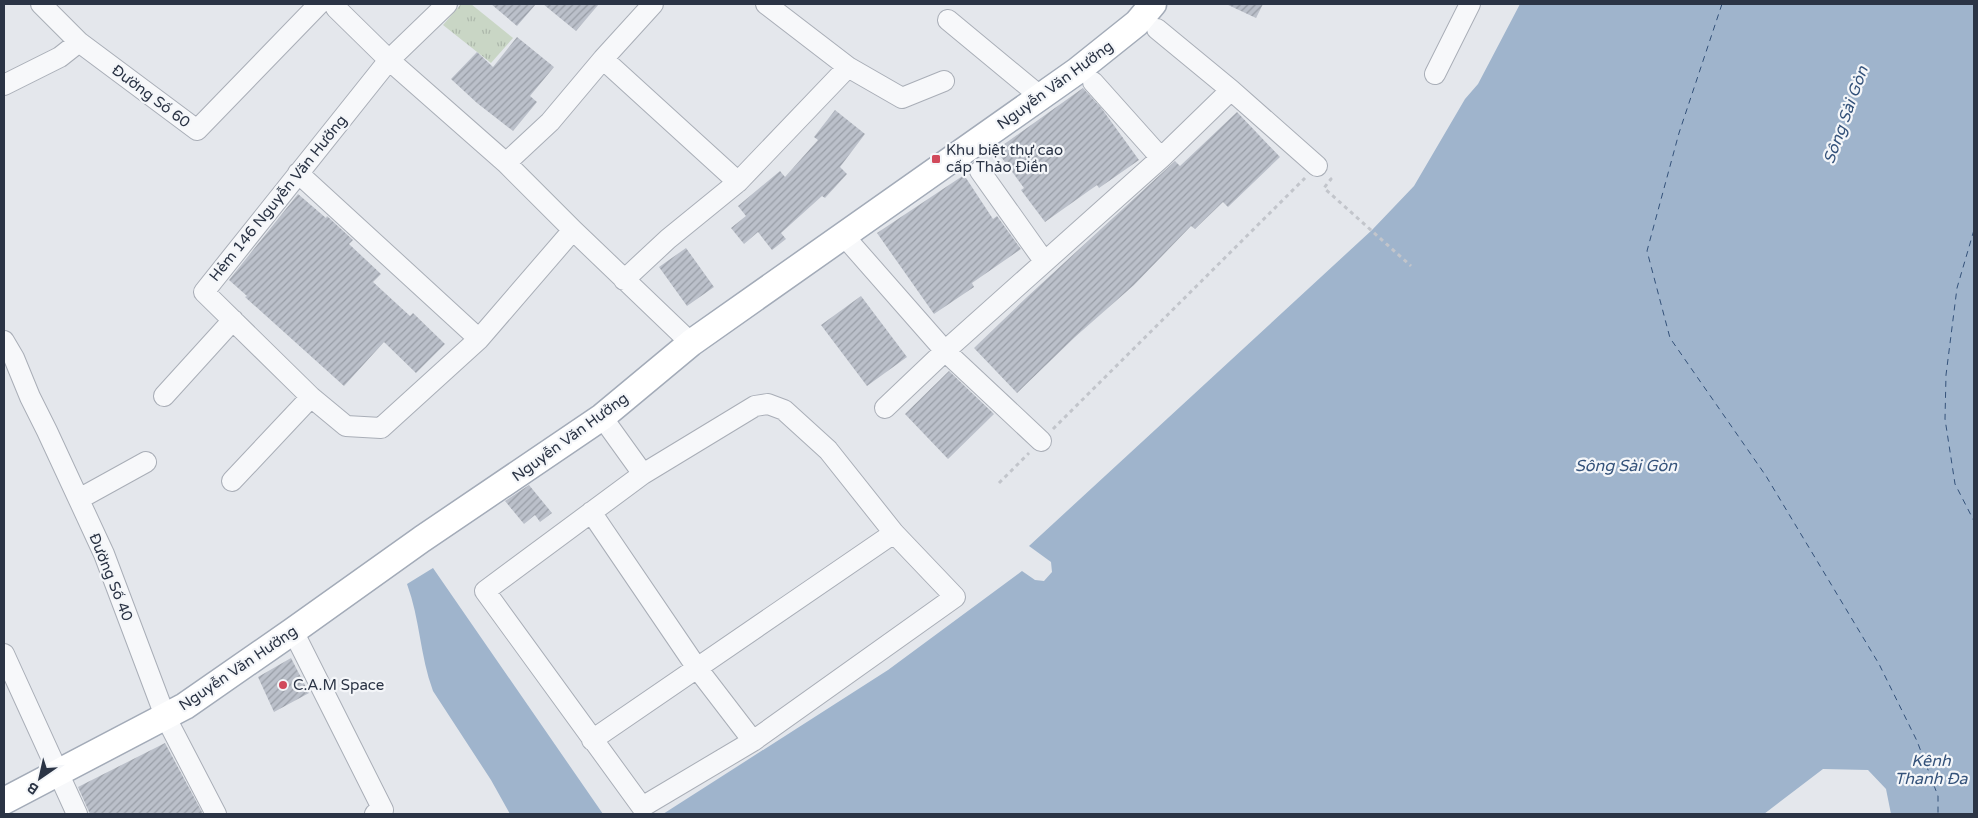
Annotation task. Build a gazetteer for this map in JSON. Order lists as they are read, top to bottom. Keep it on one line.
{"streets":{"main road":["Nguyễn Văn Hưởng"],"street":["Đường Số 60","Hẻm 146 Nguyễn Văn Hưởng","Đường Số 40"]},"crossings":[["Nguyễn Văn Hưởng","Đường Số 40"]],"water":["Sông Sài Gòn","Kênh Thanh Đa"],"places":{"transit":["Khu biệt thự cao cấp Thảo Điền"],"other":["C.A.M Space"]},"north":"bottom left"}
